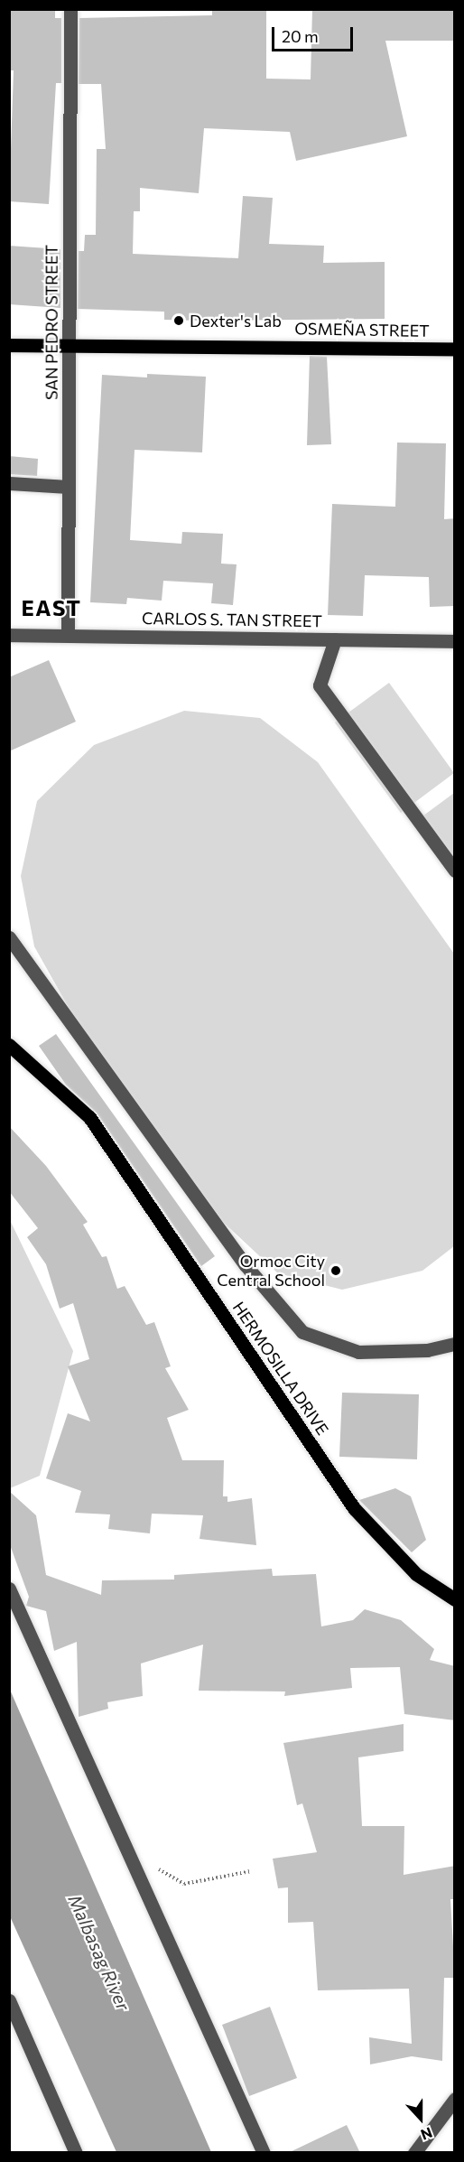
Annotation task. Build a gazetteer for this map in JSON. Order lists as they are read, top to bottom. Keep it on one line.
{"streets":{"main road":["OSMEÑA STREET","HERMOSILLA DRIVE"],"street":["SAN PEDRO STREET","CARLOS S. TAN STREET"]},"crossings":[["SAN PEDRO STREET","OSMEÑA STREET"],["SAN PEDRO STREET","CARLOS S. TAN STREET"]],"districts":["EAST"],"water":["Malbasag River"],"places":["Dexter's Lab","Ormoc City Central School"],"scale_bar":"20 m","north":"bottom"}
